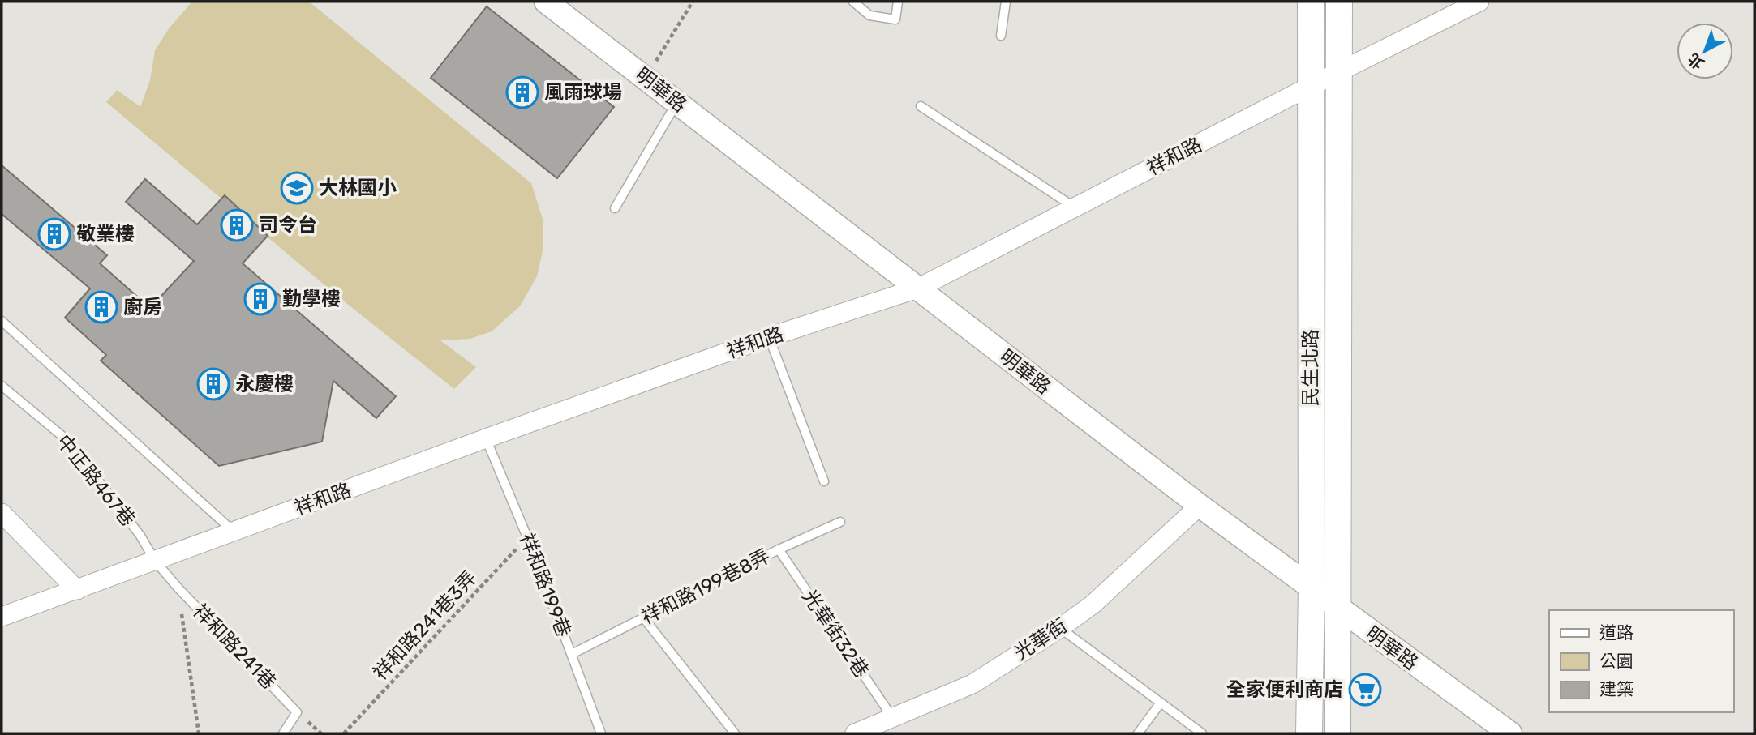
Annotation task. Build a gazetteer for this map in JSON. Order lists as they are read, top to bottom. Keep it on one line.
{"streets":{"main road":["民生北路"],"street":["明華路","祥和路","光華街"],"lane":["中正路467巷","祥和路199巷","祥和路199巷8弄","光華街32巷","祥和路241巷"],"path":["祥和路241巷3弄"]},"crossings":[["明華路","祥和路"],["明華路","民生北路"],["明華路","光華街"],["祥和路","民生北路"],["祥和路","中正路467巷"],["祥和路","祥和路199巷"],["祥和路","祥和路241巷"],["中正路467巷","祥和路241巷"],["祥和路199巷","祥和路199巷8弄"],["祥和路199巷","祥和路241巷3弄"],["祥和路199巷8弄","光華街32巷"],["光華街32巷","光華街"]],"places":{"building":["風雨球場","司令台","敬業樓","勤學樓","廚房","永慶樓"],"school or university":["大林國小"],"supermarket":["全家便利商店"]},"legend":["道路","公園","建築"],"north":"bottom left"}
